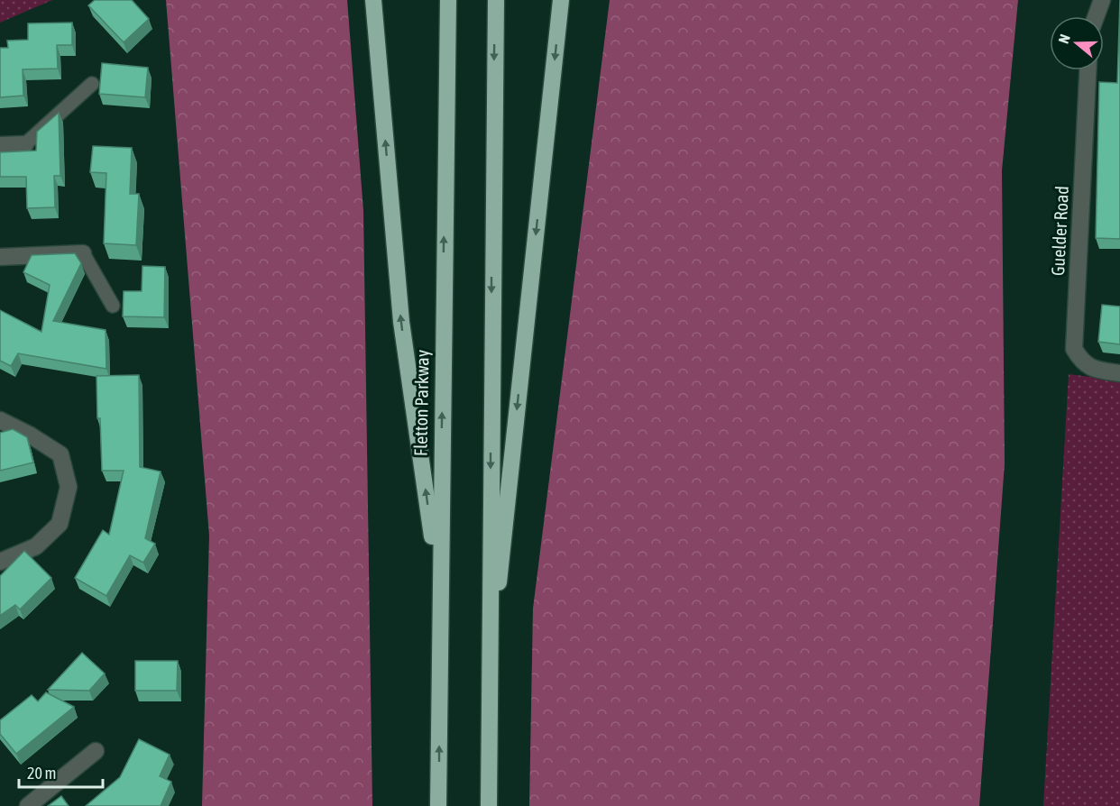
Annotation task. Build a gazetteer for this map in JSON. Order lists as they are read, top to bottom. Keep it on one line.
{"streets":{"highway":["Fletton Parkway"],"street":["Guelder Road"]},"scale_bar":"20 m","north":"left"}
